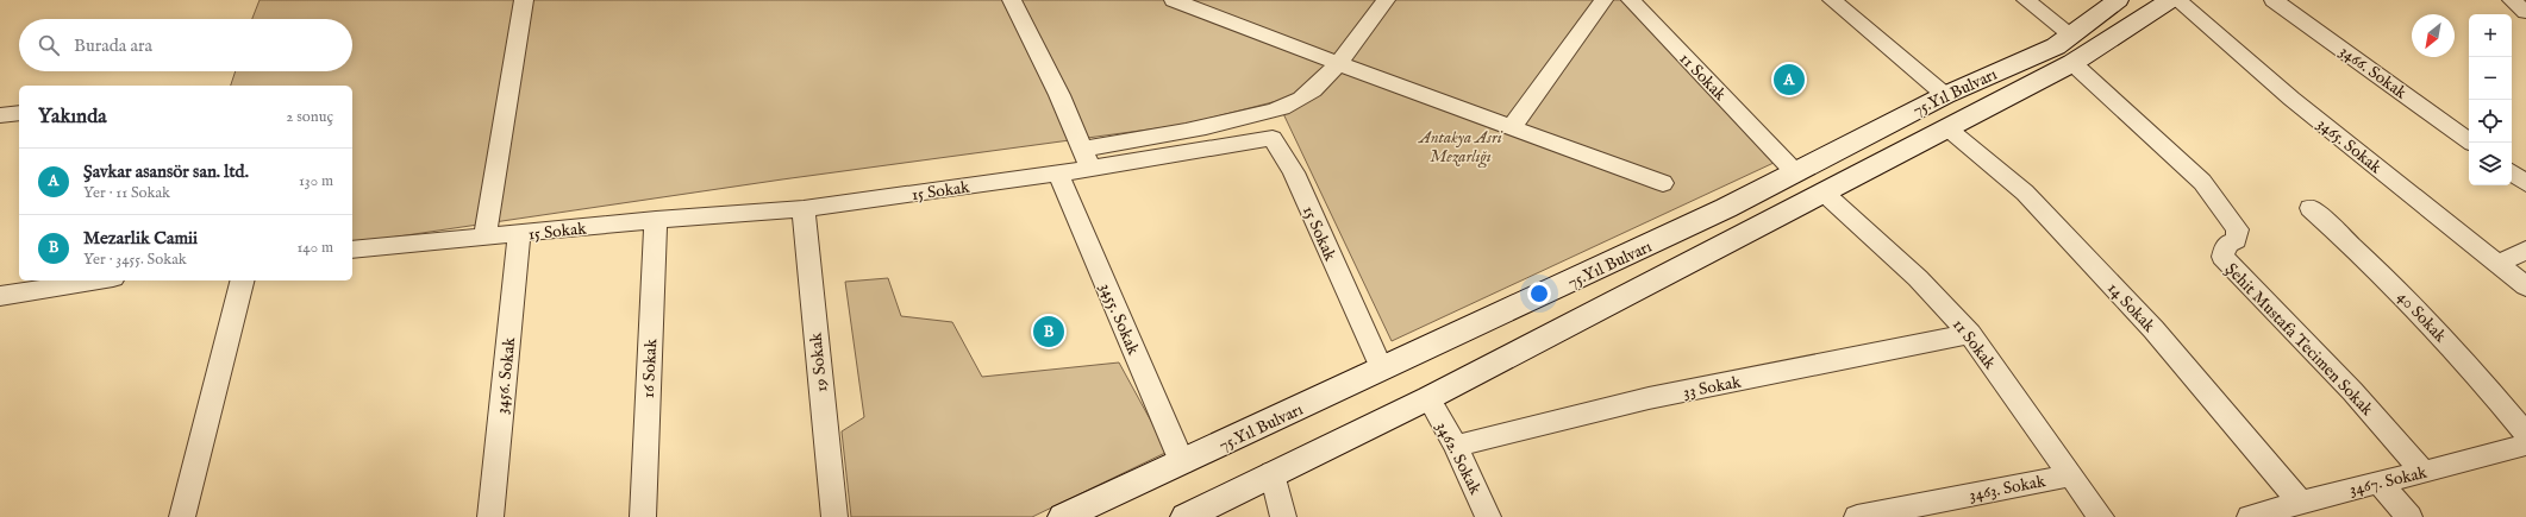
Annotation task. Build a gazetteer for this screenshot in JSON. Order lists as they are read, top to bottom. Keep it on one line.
{"streets":{"main road":["75.Yıl Bulvarı"],"street":["3466. Sokak","11 Sokak","3465. Sokak","15 Sokak","14 Sokak","40 Sokak","3455. Sokak","Şehit Mustafa Tecimen Sokak","19 Sokak","16 Sokak","3456. Sokak","33 Sokak","3462. Sokak","3467. Sokak","3463. Sokak"]},"crossings":[["11 Sokak","75.Yıl Bulvarı"],["11 Sokak","33 Sokak"],["11 Sokak","3463. Sokak"],["75.Yıl Bulvarı","15 Sokak"],["75.Yıl Bulvarı","14 Sokak"],["75.Yıl Bulvarı","3455. Sokak"],["75.Yıl Bulvarı","Şehit Mustafa Tecimen Sokak"],["75.Yıl Bulvarı","3462. Sokak"],["15 Sokak","3455. Sokak"],["15 Sokak","19 Sokak"],["15 Sokak","16 Sokak"],["15 Sokak","3456. Sokak"],["14 Sokak","3467. Sokak"],["Şehit Mustafa Tecimen Sokak","3467. Sokak"],["33 Sokak","3462. Sokak"]],"parks":["Antakya Asri Mezarlığı"],"north":"bottom left","page":{"map_buttons":["+","−"],"search":"Burada ara","pins":["A","B"],"heading":["Yakında","2 sonuç"],"list":[{"mark":"A","name":"Şavkar asansör san. ltd.","note":"Yer · 11 Sokak","value":"130 m"},{"mark":"B","name":"Mezarlik Camii","note":"Yer · 3455. Sokak","value":"140 m"}]}}
